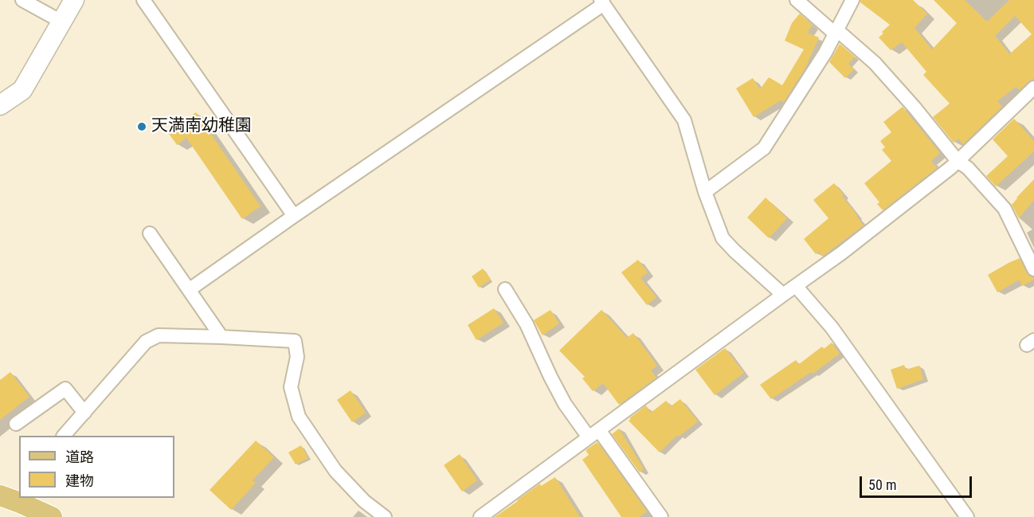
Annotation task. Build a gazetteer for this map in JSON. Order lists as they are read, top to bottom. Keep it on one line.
{"places":["天満南幼稚園"],"legend":["道路","建物"],"scale_bar":"50 m"}
